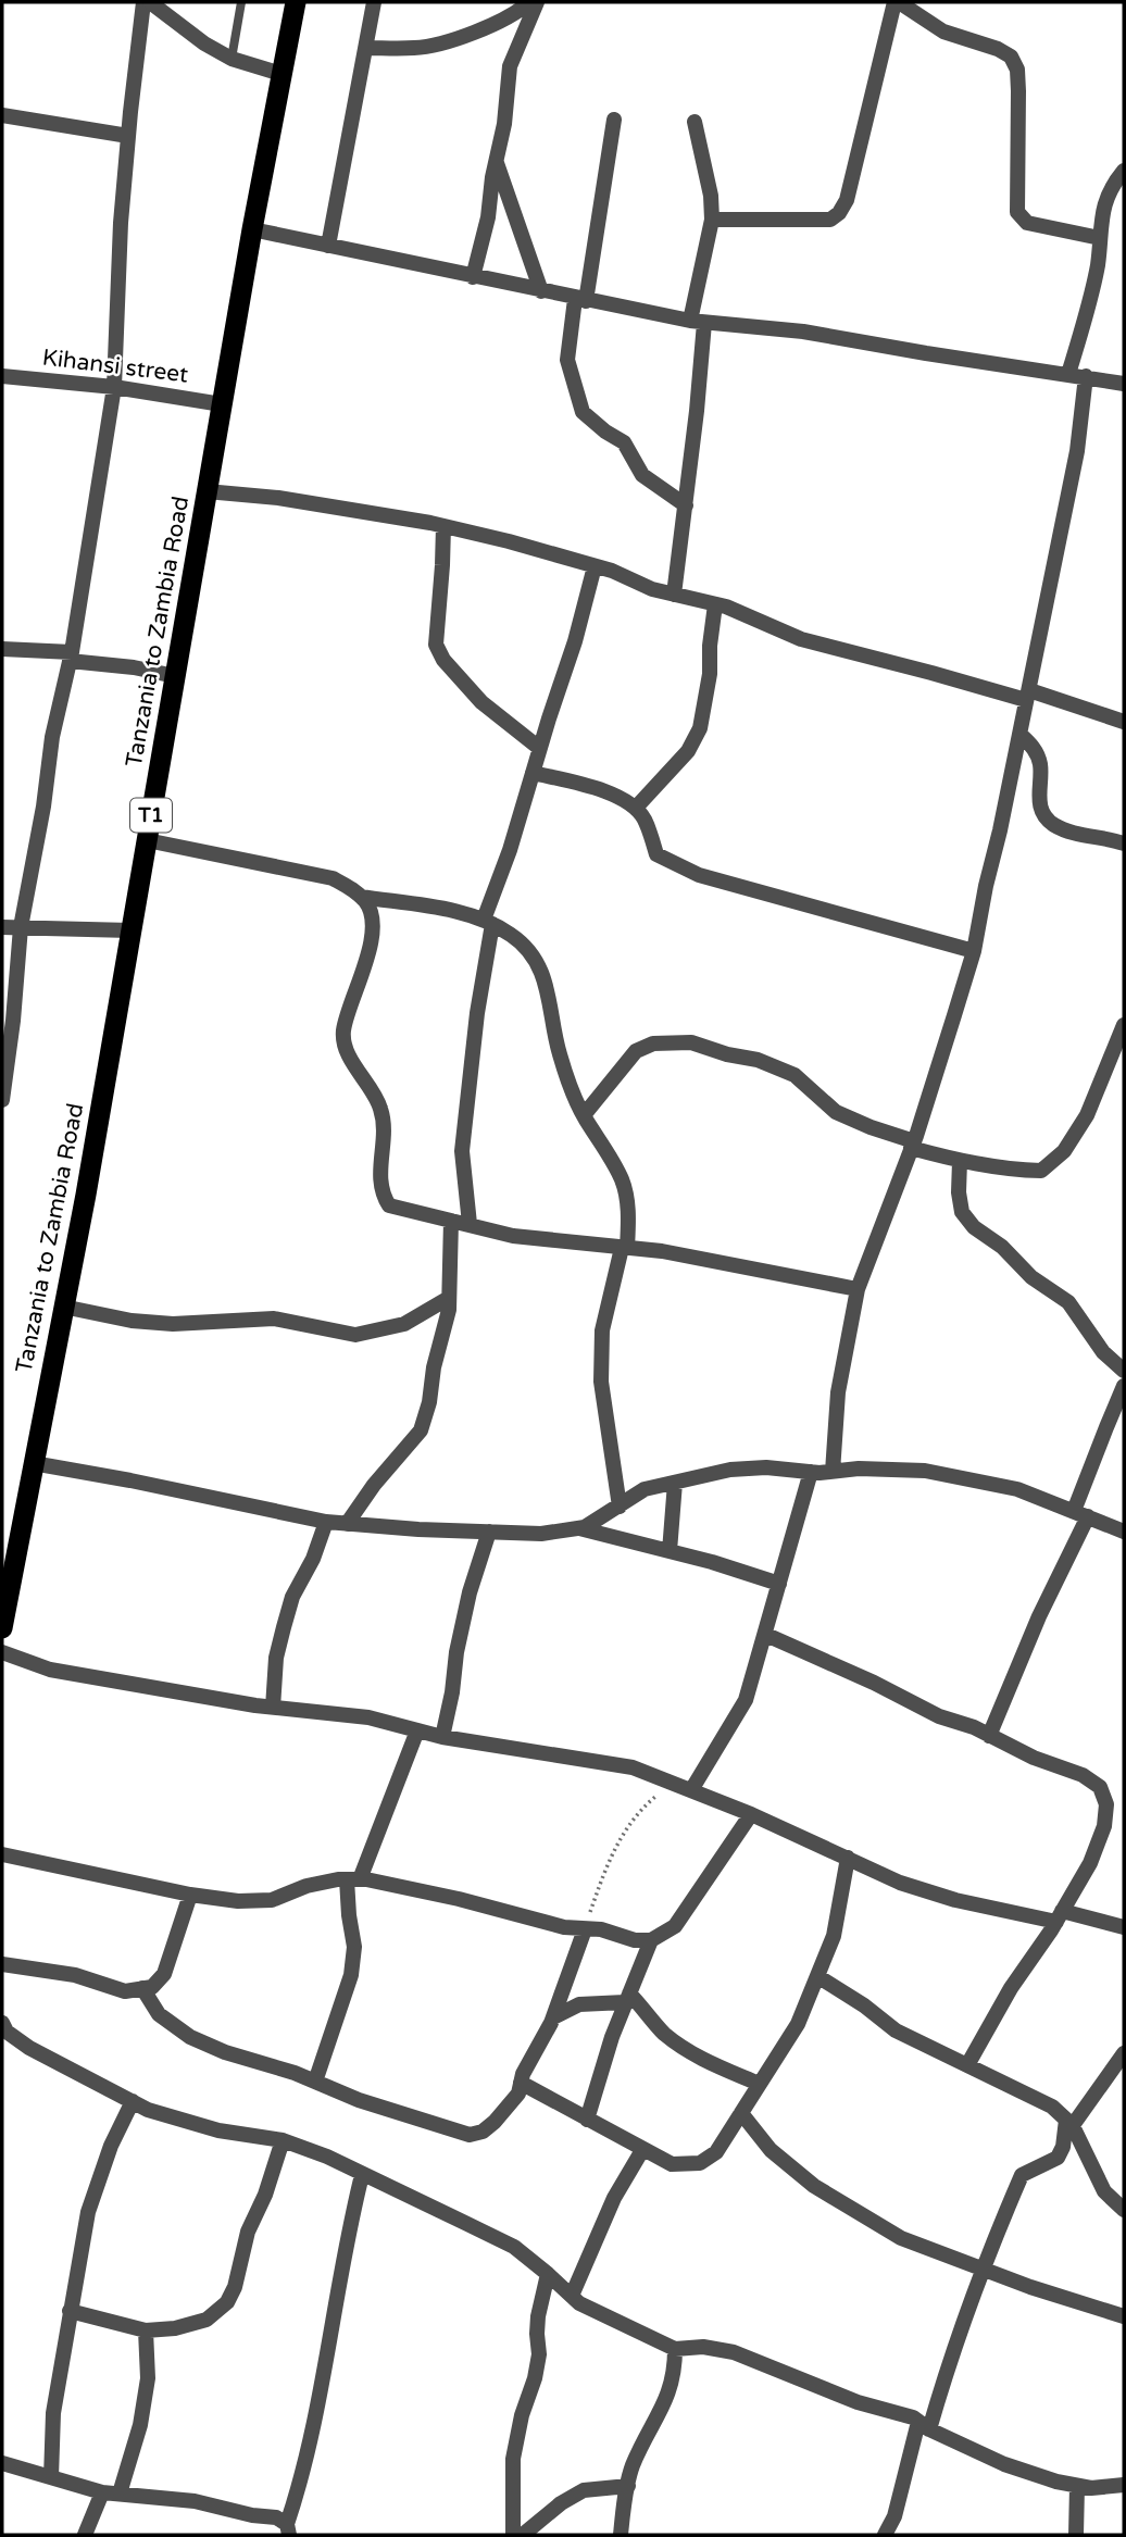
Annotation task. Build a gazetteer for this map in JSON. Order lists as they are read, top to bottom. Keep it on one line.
{"streets":{"highway":["Tanzania to Zambia Road","T1"],"street":["Kihansi street"]},"crossings":[["Kihansi street","Tanzania to Zambia Road"]]}
